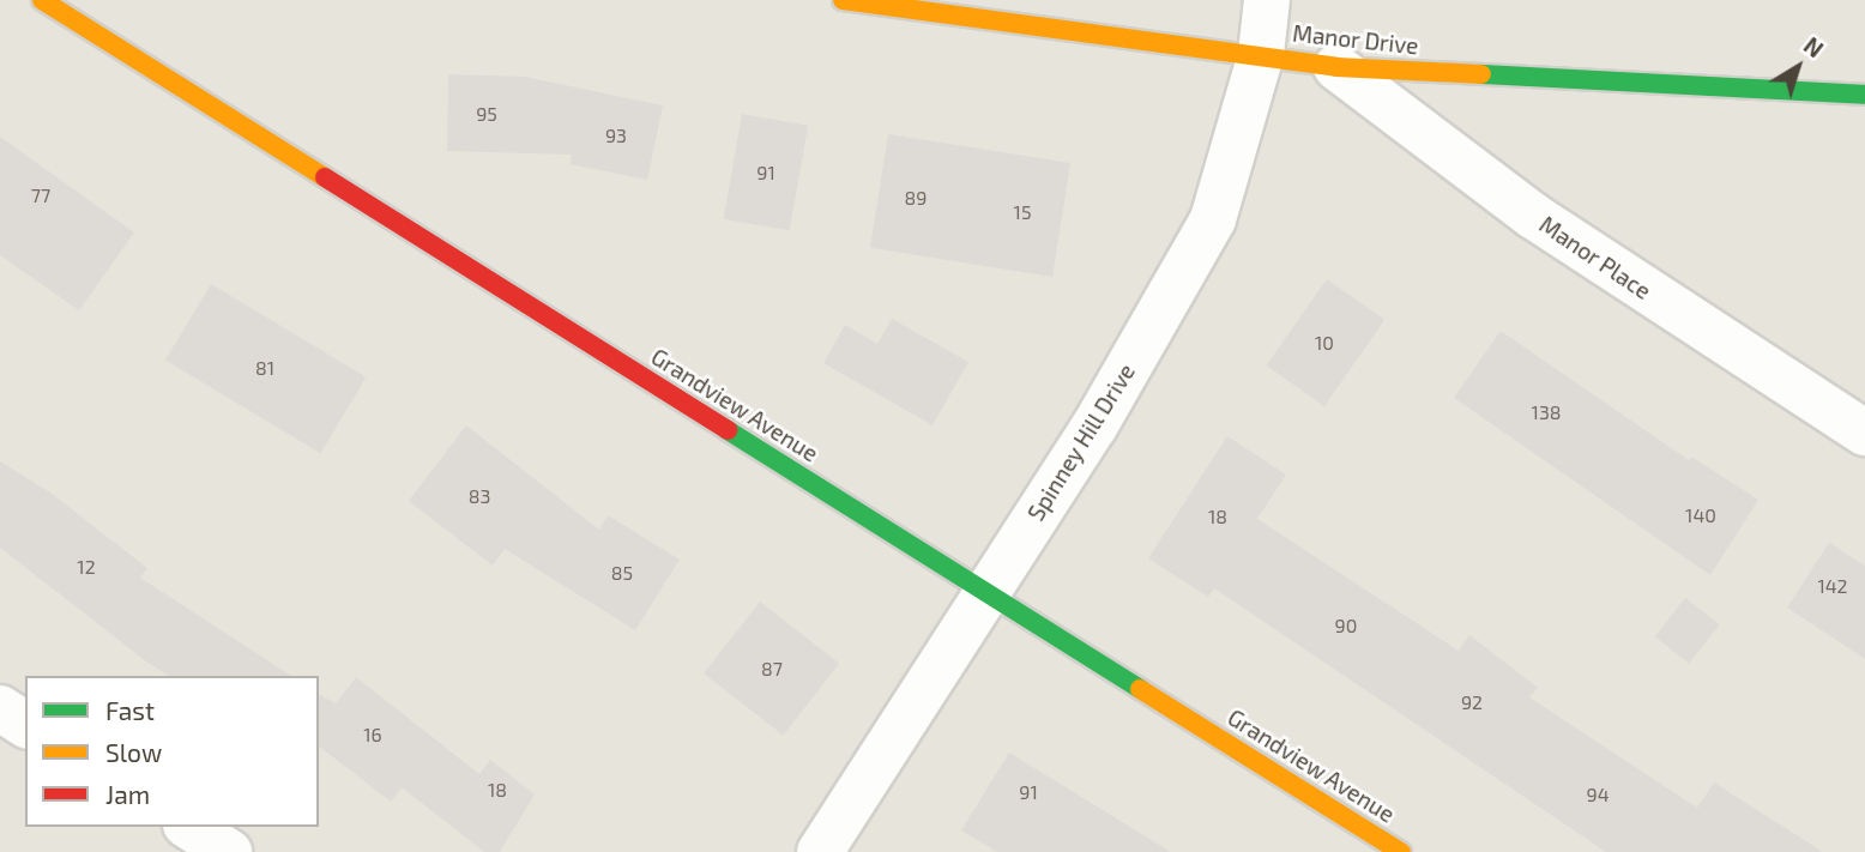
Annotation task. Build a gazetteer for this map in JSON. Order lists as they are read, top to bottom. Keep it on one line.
{"streets":{"street":["Manor Drive","Manor Place","Grandview Avenue","Spinney Hill Drive"]},"crossings":[["Manor Drive","Manor Place"],["Manor Drive","Spinney Hill Drive"],["Grandview Avenue","Spinney Hill Drive"]],"house_numbers":["95","93","91","77","89","15","10","81","138","83","140","18","12","85","142","90","87","92","16","18","91","94"],"legend":["Fast","Slow","Jam"],"north":"top right"}
